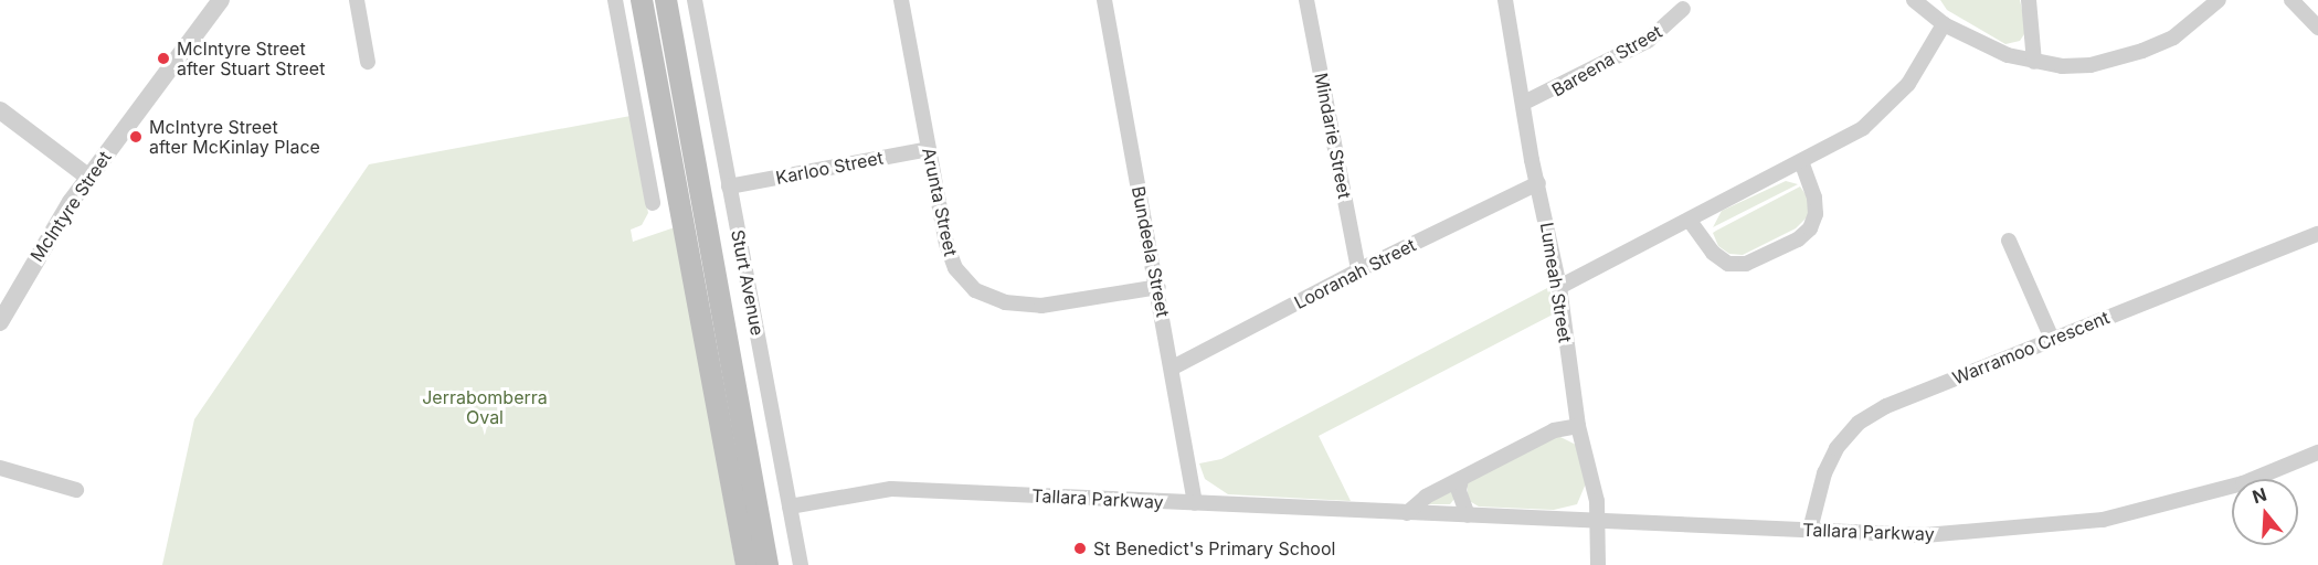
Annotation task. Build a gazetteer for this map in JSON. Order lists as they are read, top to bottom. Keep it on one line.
{"streets":{"main road":["Sturt Avenue"],"street":["Bareena Street","Mindarie Street","Karloo Street","Arunta Street","McIntyre Street","Bundeela Street","Looranah Street","Lumeah Street","Warramoo Crescent","Tallara Parkway"]},"crossings":[["Bareena Street","Lumeah Street"],["Mindarie Street","Looranah Street"],["Karloo Street","Arunta Street"],["Karloo Street","Sturt Avenue"],["Arunta Street","Bundeela Street"],["Bundeela Street","Looranah Street"],["Bundeela Street","Tallara Parkway"],["Looranah Street","Lumeah Street"],["Sturt Avenue","Tallara Parkway"],["Lumeah Street","Tallara Parkway"],["Warramoo Crescent","Tallara Parkway"]],"parks":["Jerrabomberra Oval"],"places":["McIntyre Street after Stuart Street","McIntyre Street after McKinlay Place","St Benedict's Primary School"],"north":"top"}
